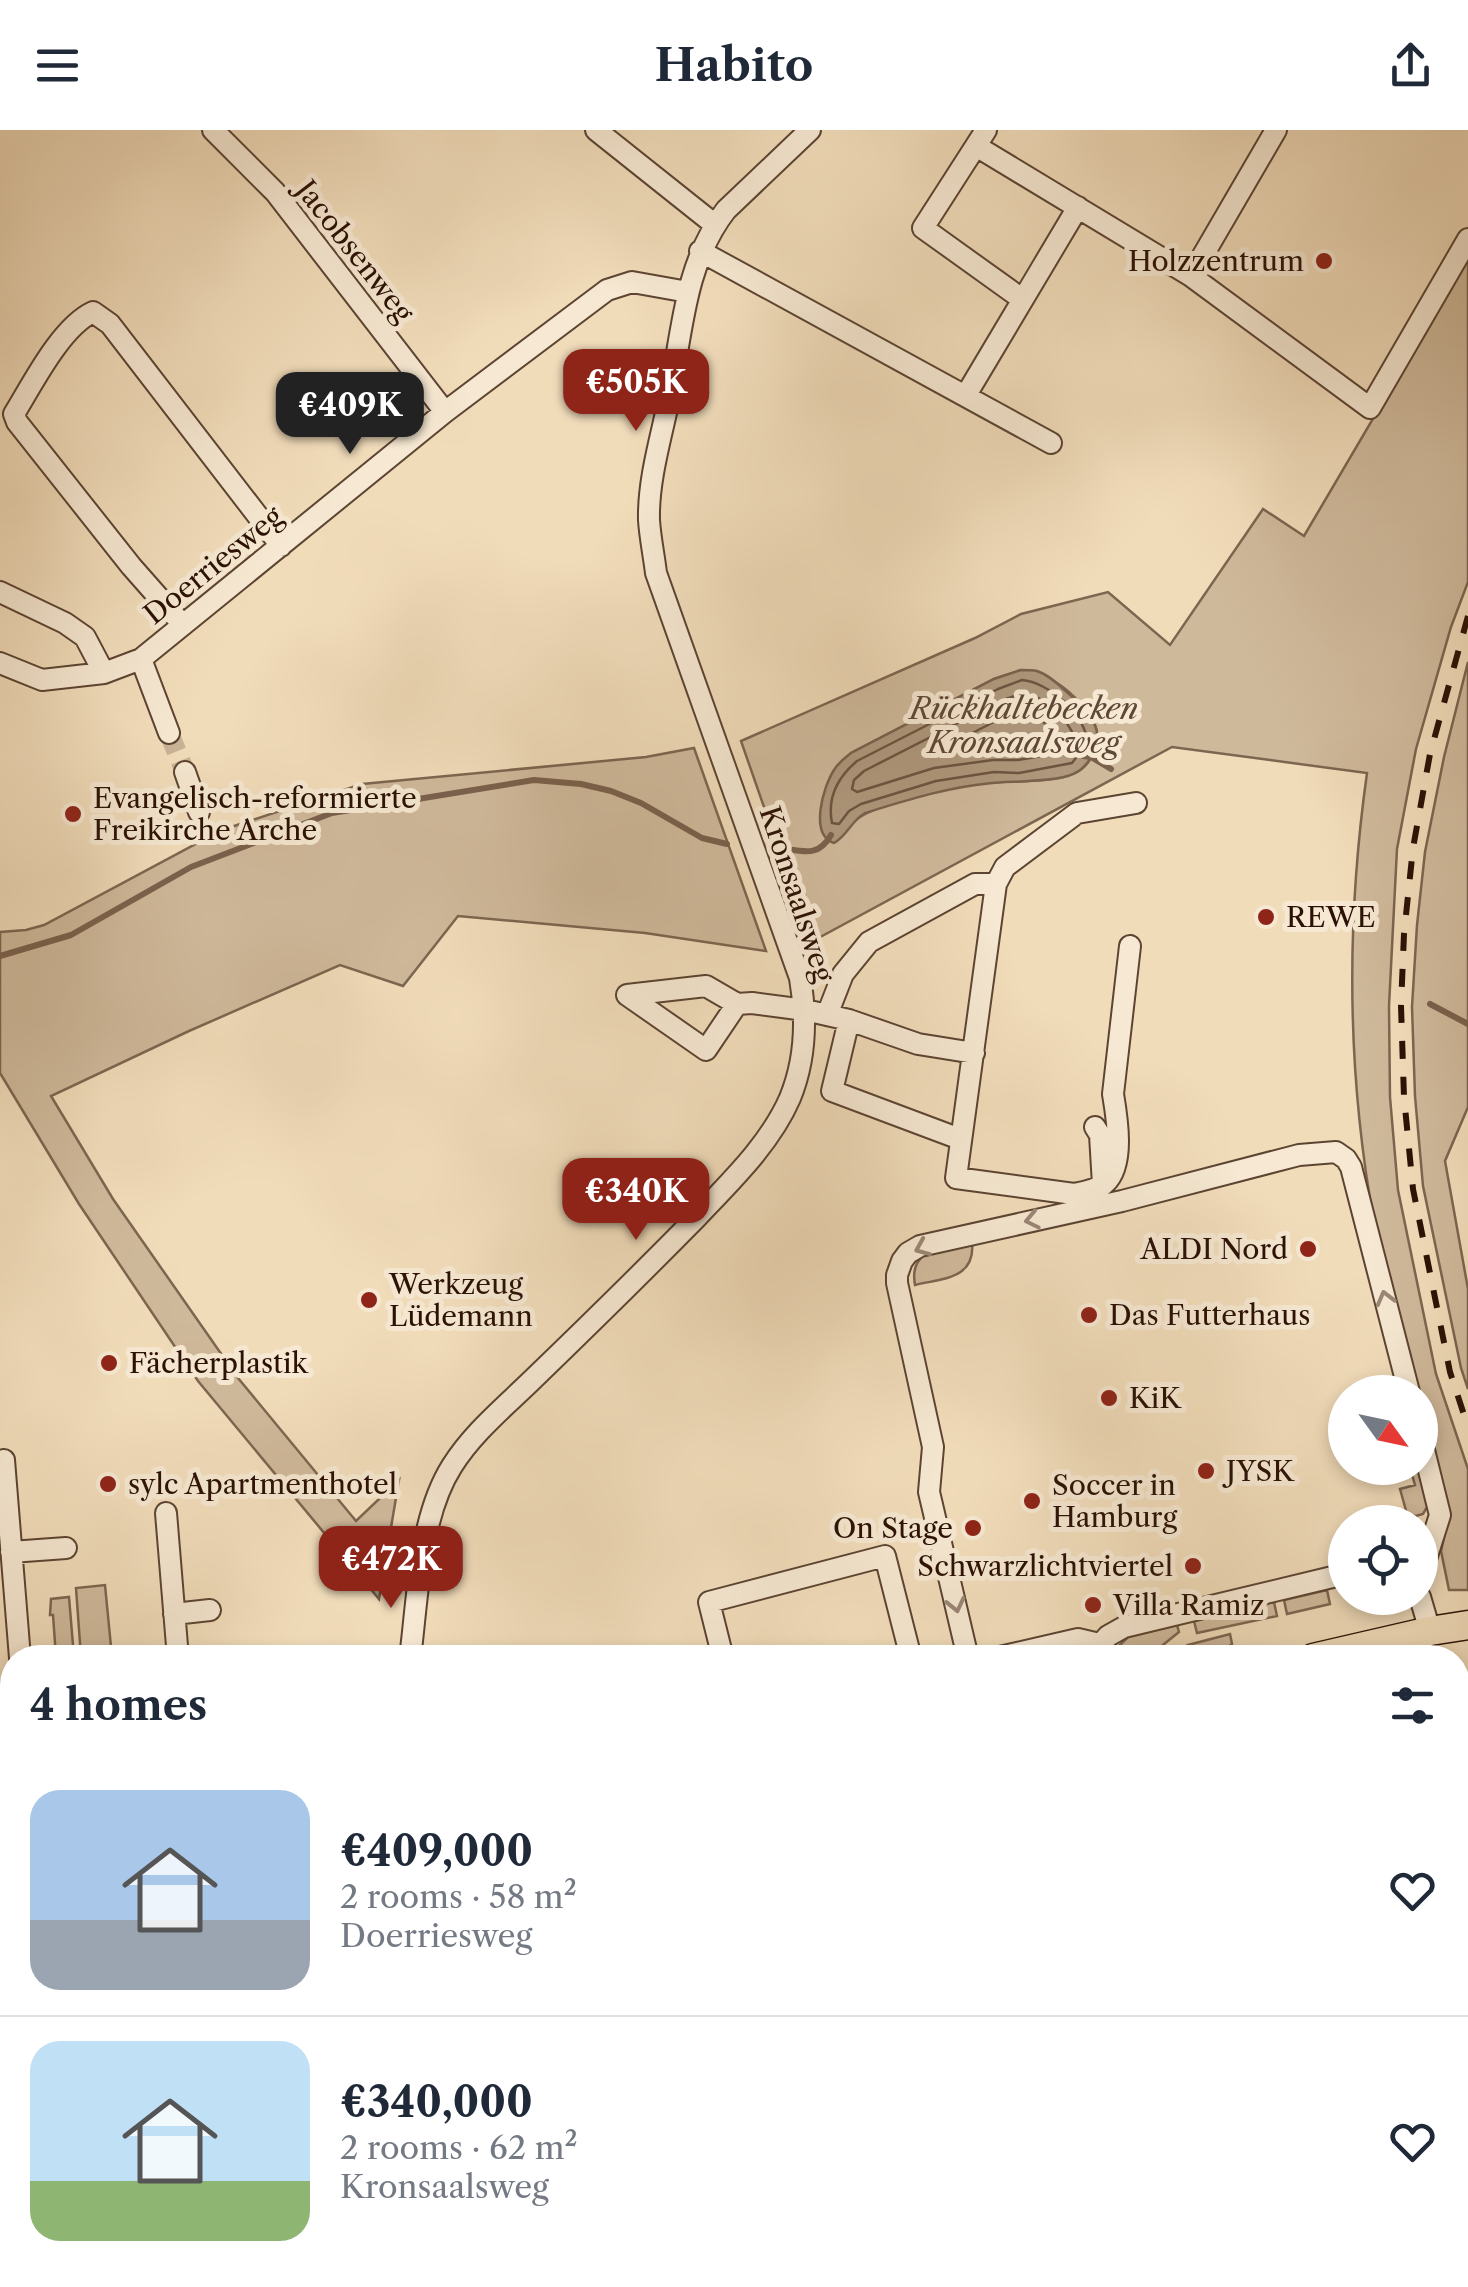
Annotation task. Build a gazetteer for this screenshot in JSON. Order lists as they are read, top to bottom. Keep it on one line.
{"streets":{"street":["Jacobsenweg","Doerriesweg","Kronsaalsweg"]},"crossings":[["Jacobsenweg","Doerriesweg"],["Doerriesweg","Kronsaalsweg"]],"water":["Rückhaltebecken Kronsaalsweg"],"places":["Holzzentrum","Evangelisch-reformierte Freikirche Arche","REWE","ALDI Nord","Werkzeug Lüdemann","Das Futterhaus","Fächerplastik","KiK","JYSK","sylc Apartmenthotel","Soccer in Hamburg","On Stage","Schwarzlichtviertel","Villa Ramiz"],"north":"bottom right","page":{"header":"Habito","price":["€505K","€409K","€340K","€472K"],"heading":"4 homes","list":[{"name":"€409,000","note":"2 rooms · 58 m² · Doerriesweg"},{"name":"€340,000","note":"2 rooms · 62 m² · Kronsaalsweg"}]}}
